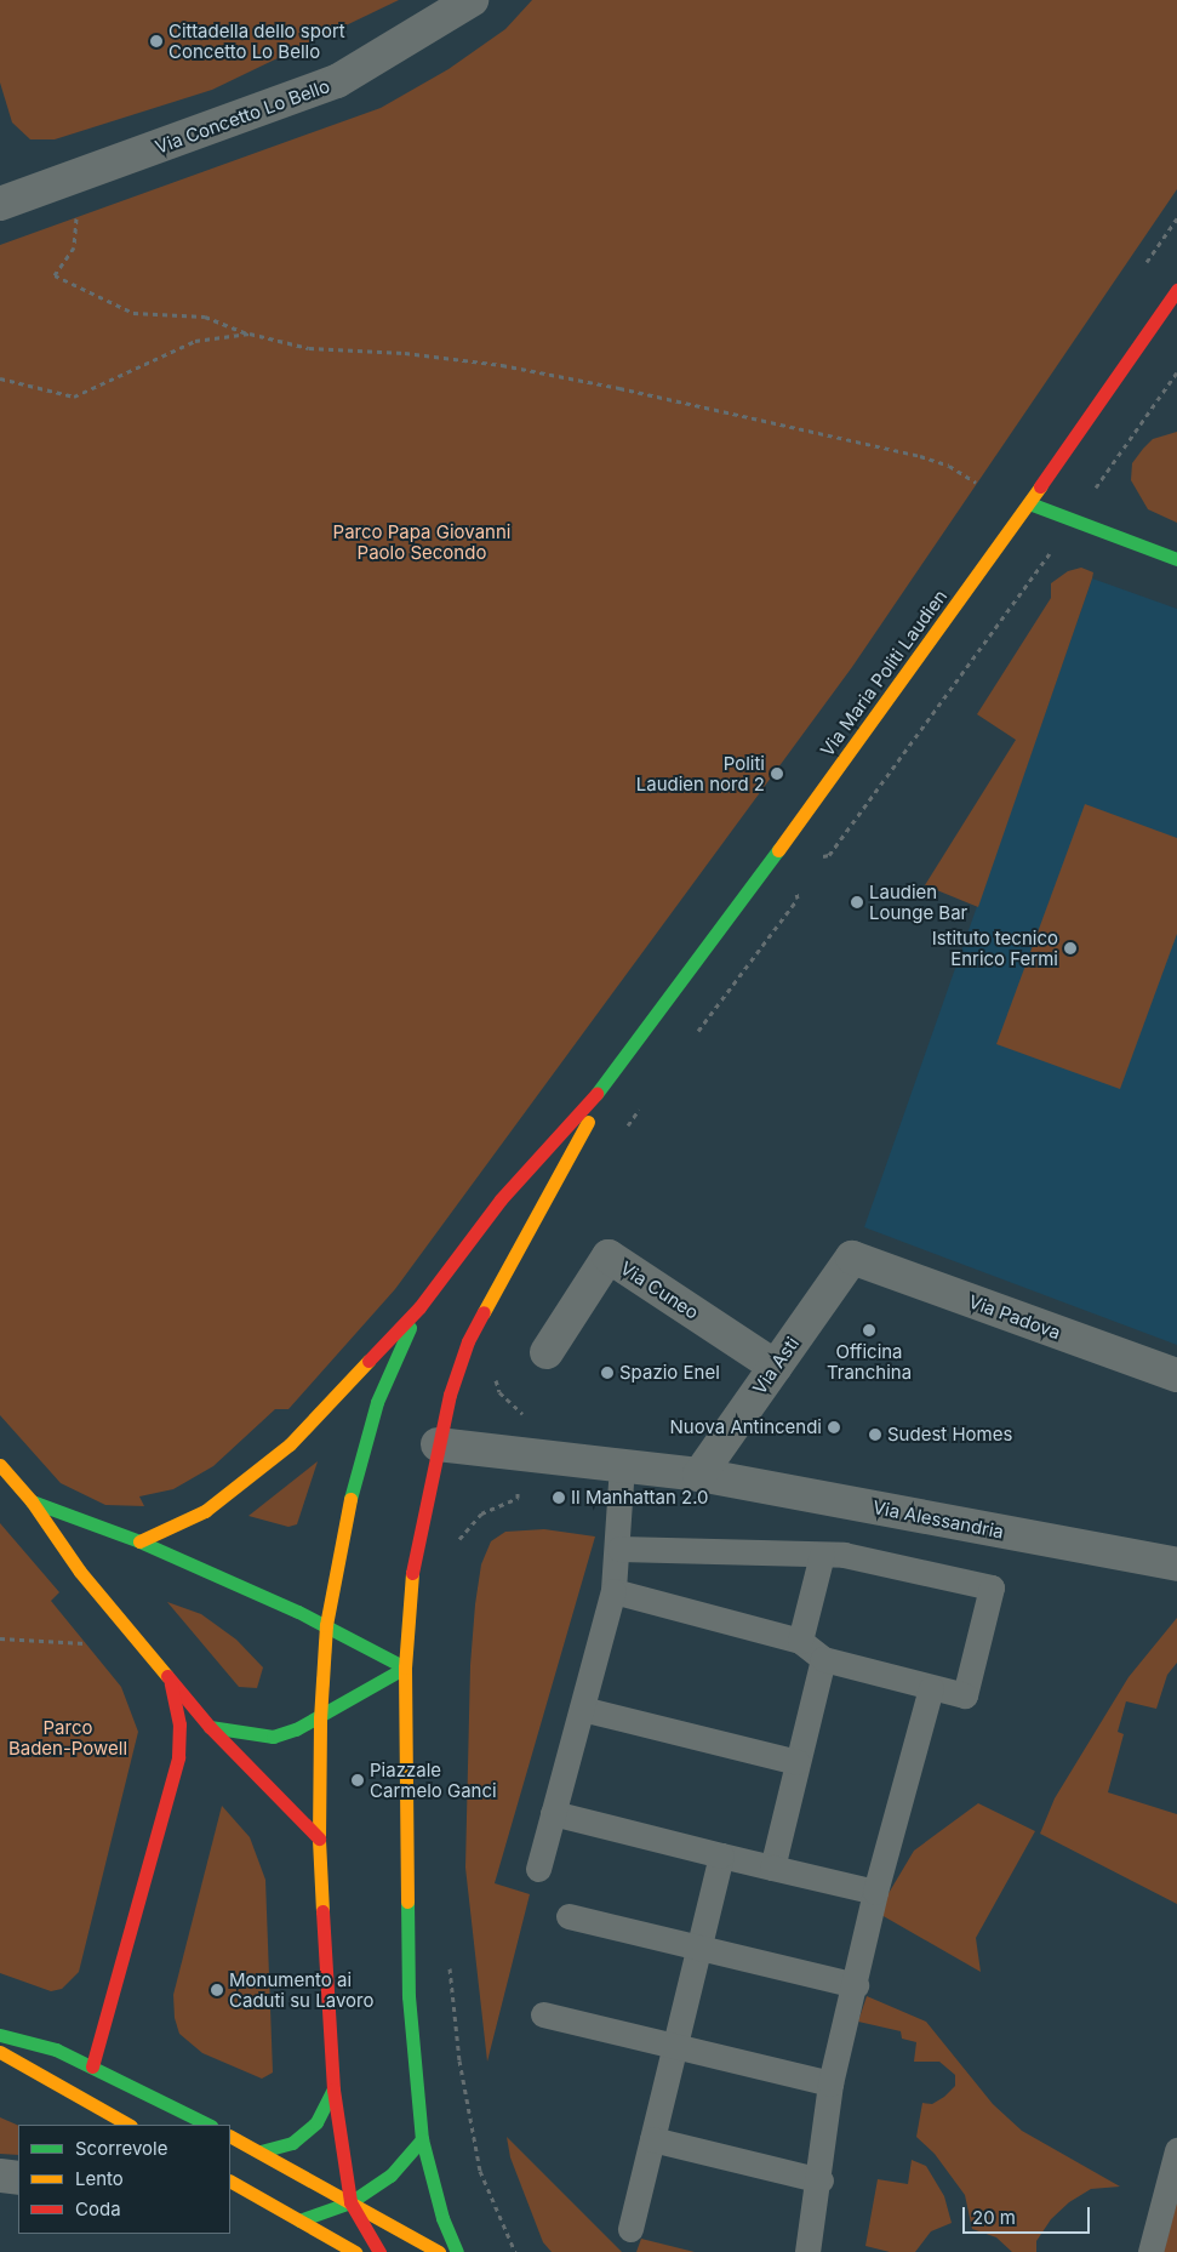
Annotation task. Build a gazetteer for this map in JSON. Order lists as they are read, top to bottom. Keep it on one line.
{"streets":{"street":["Via Concetto Lo Bello","Via Maria Politi Laudien","Via Cuneo","Via Padova","Via Asti","Via Alessandria"]},"crossings":[["Via Cuneo","Via Asti"],["Via Padova","Via Asti"],["Via Asti","Via Alessandria"]],"parks":["Parco Papa Giovanni Paolo Secondo","Parco Baden-Powell"],"places":["Cittadella dello sport Concetto Lo Bello","Politi Laudien nord 2","Laudien Lounge Bar","Istituto tecnico Enrico Fermi","Officina Tranchina","Spazio Enel","Nuova Antincendi","Sudest Homes","Il Manhattan 2.0","Piazzale Carmelo Ganci","Monumento ai Caduti su Lavoro"],"legend":["Scorrevole","Lento","Coda"],"scale_bar":"20 m"}
